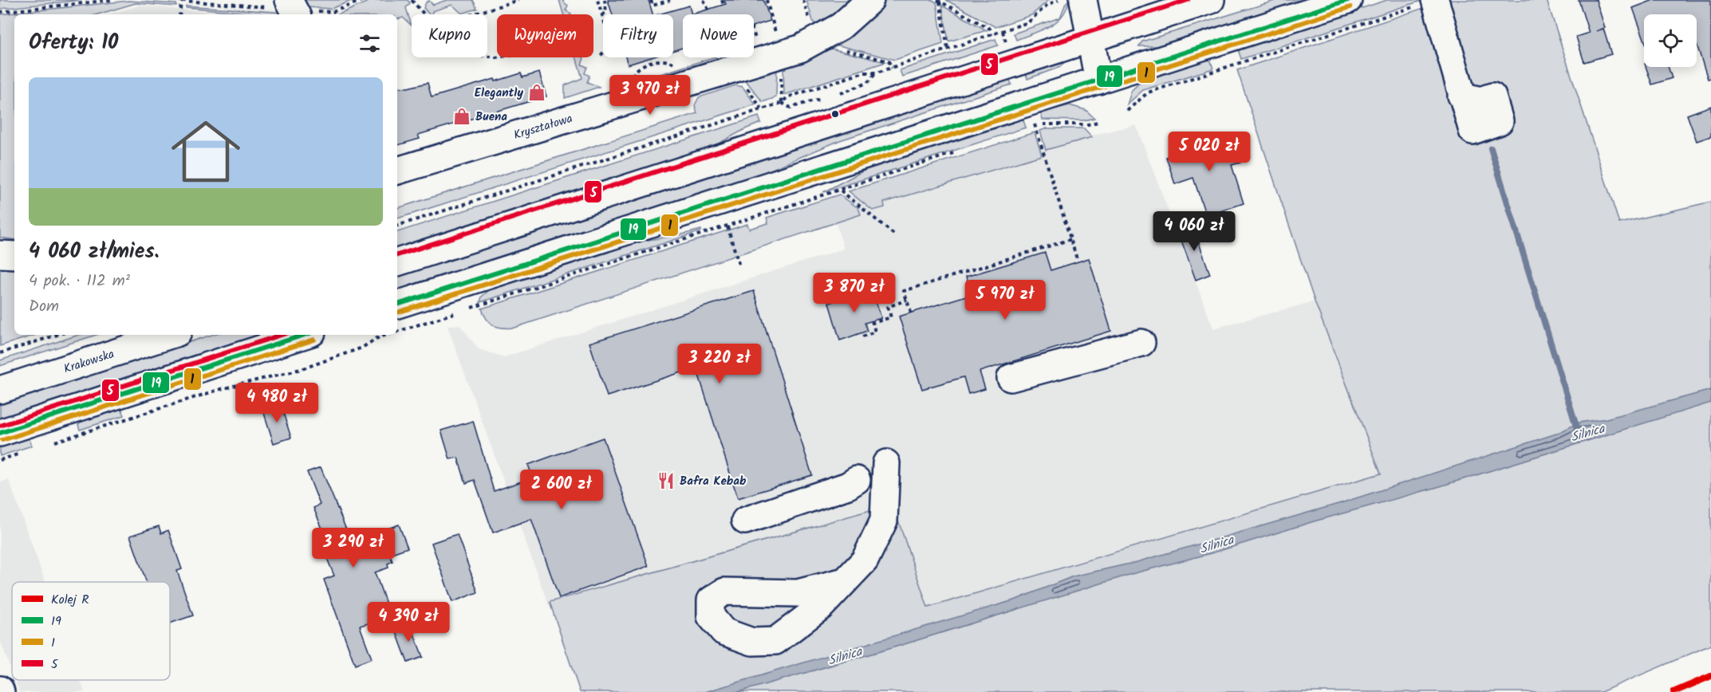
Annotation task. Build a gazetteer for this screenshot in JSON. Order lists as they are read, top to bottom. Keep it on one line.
{"streets":{"main road":["Kryształowa","Krakowska"]},"water":["Silnica"],"places":{"shop":["Elegantly","Buena"],"restaurant":["Bafra Kebab"]},"lines":["transit line 19","transit line 5","transit line 1","rail line R"],"legend":["Kolej R","19","1","5"],"page":{"chip":["Kupno","Wynajem","Filtry","Nowe"],"heading":"Oferty: 10","list":[{"name":"4 060 zł/mies.","note":"4 pok. · 112 m² · Dom"}],"price":["3 970 zł","5 020 zł","4 060 zł","3 870 zł","5 970 zł","3 220 zł","4 980 zł","2 600 zł","3 290 zł","4 390 zł"]}}
